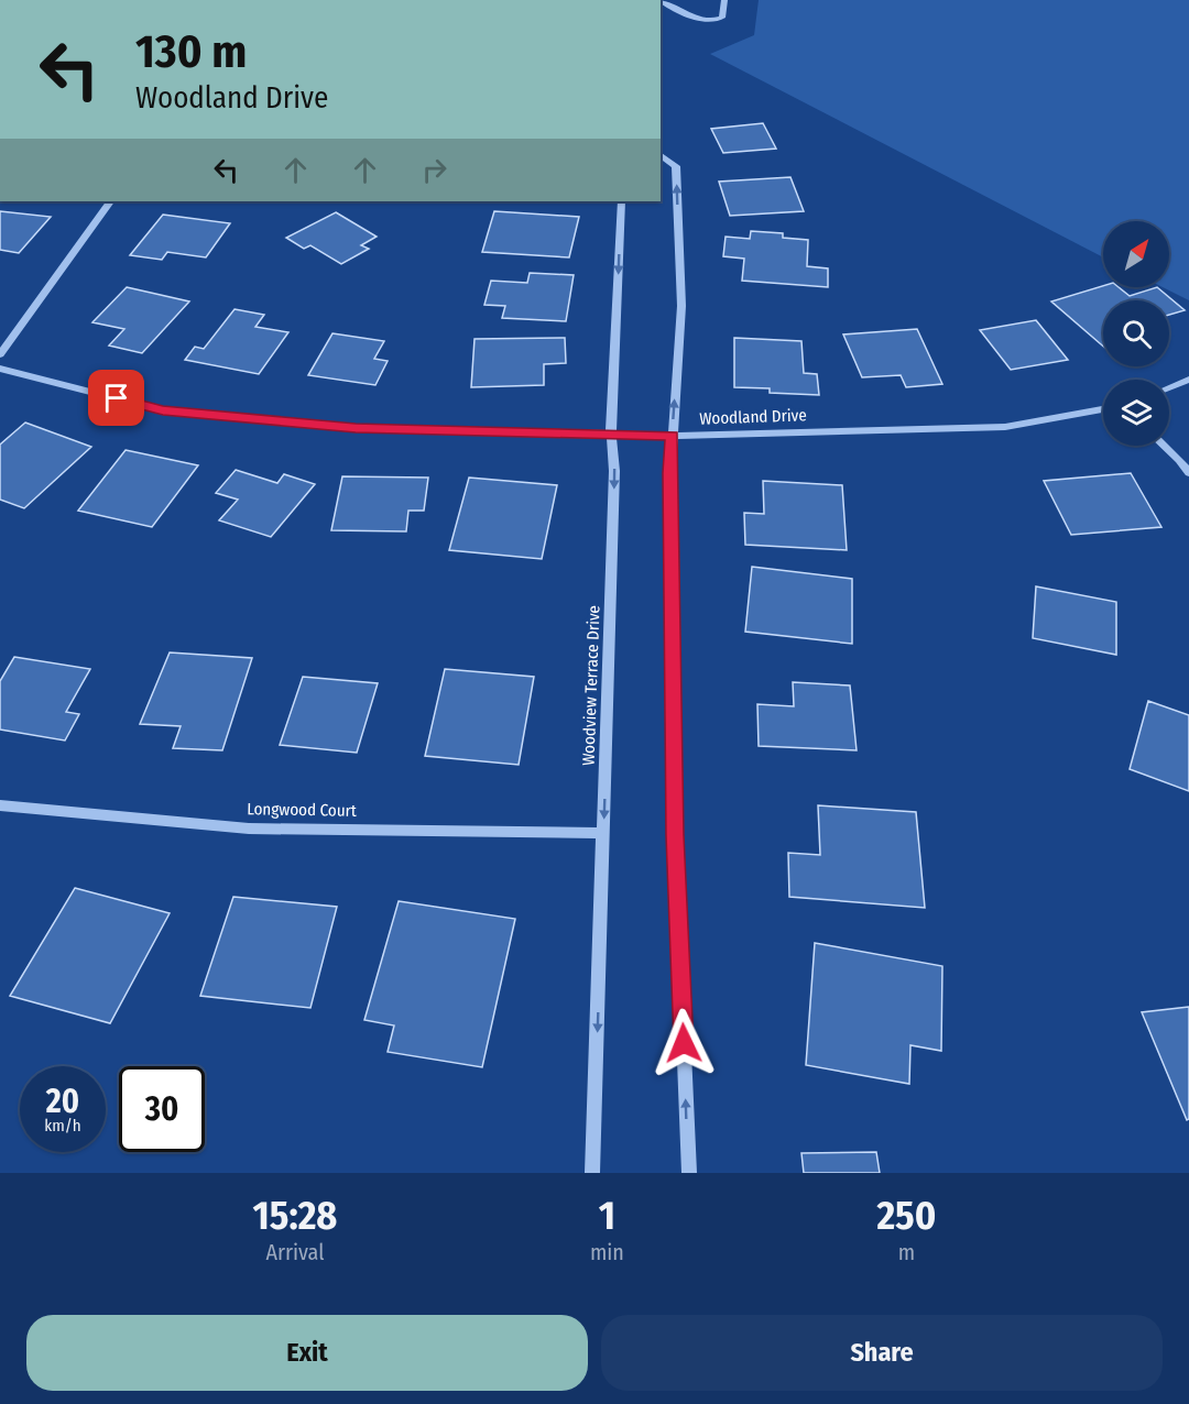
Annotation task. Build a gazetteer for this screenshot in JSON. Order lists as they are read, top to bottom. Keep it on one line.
{"streets":{"street":["Woodland Drive","Woodview Terrace Drive","Longwood Court"]},"crossings":[["Woodland Drive","Woodview Terrace Drive"],["Woodview Terrace Drive","Longwood Court"]],"north":"top right","page":{"turn":["130 m","Woodland Drive"],"speed":"20 km/h","limit":"30","eta":["15:28","Arrival","1","min","250","m"],"buttons":["Exit","Share"]}}
